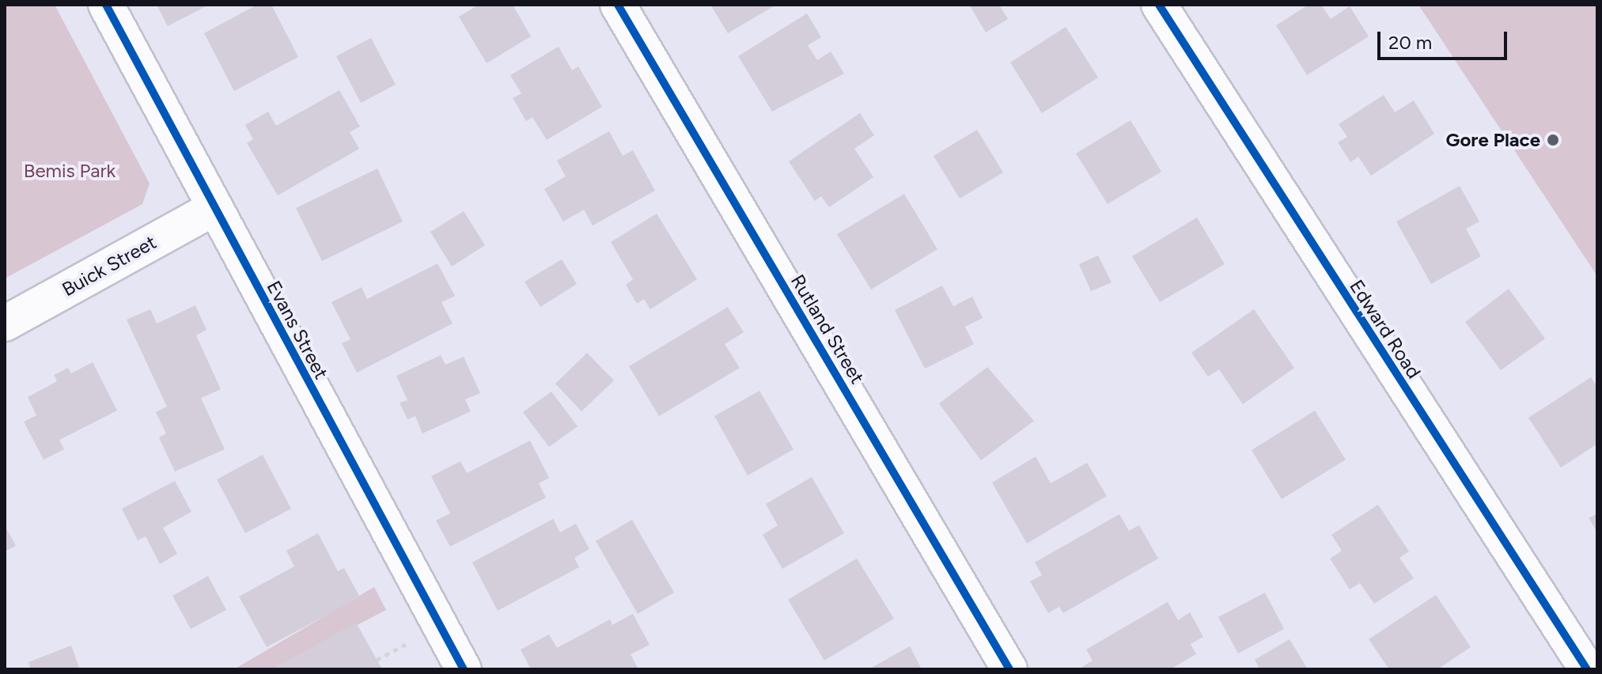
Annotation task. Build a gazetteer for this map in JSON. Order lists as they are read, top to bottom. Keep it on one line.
{"streets":{"street":["Buick Street","Rutland Street","Edward Road","Evans Street"]},"crossings":[["Buick Street","Evans Street"]],"parks":["Bemis Park"],"places":["Gore Place"],"scale_bar":"20 m"}
